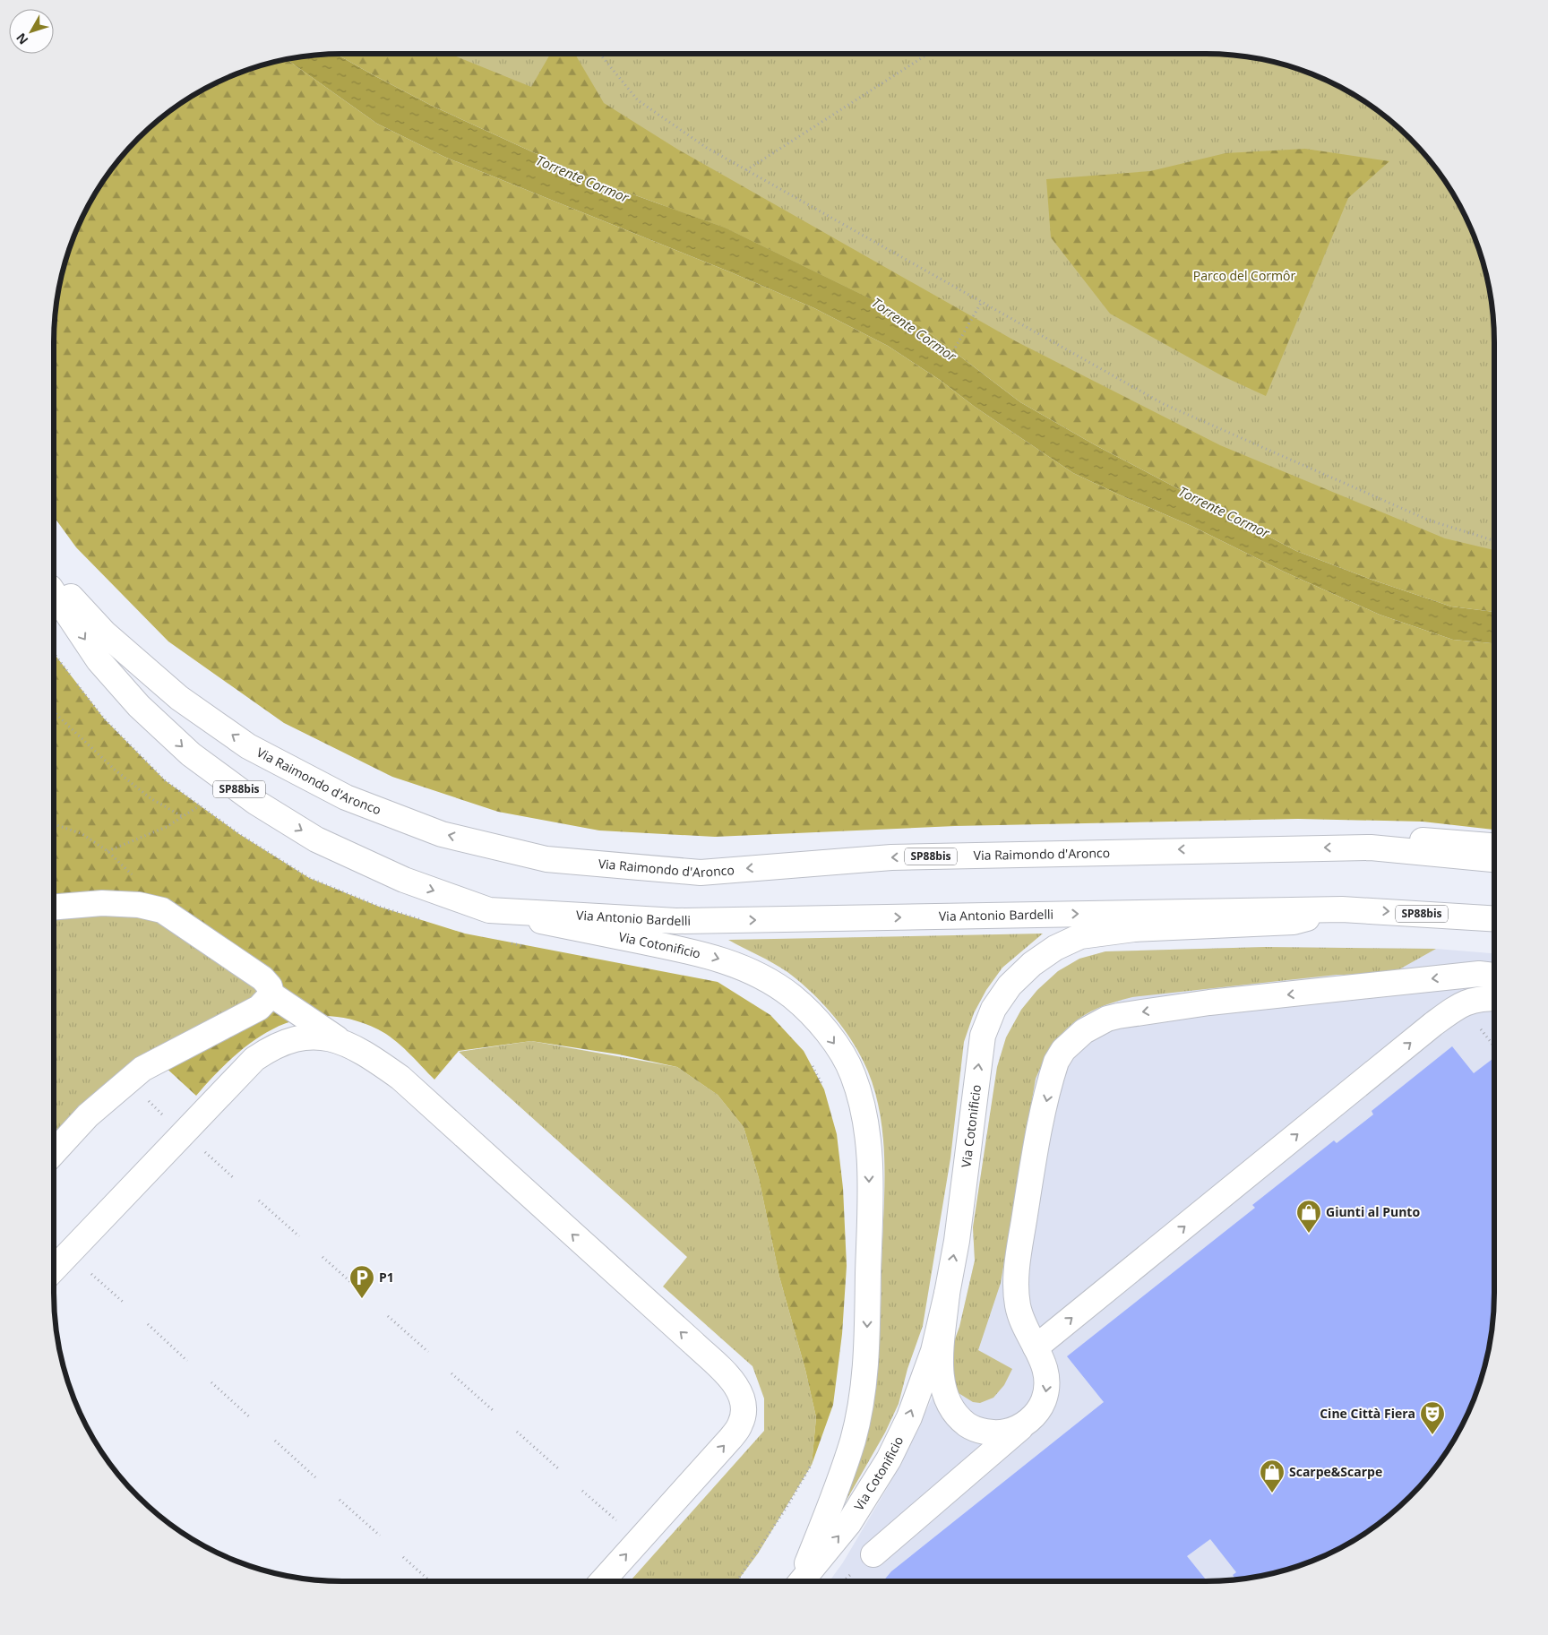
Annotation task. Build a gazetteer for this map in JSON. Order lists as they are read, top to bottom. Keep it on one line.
{"streets":{"main road":["Via Raimondo d'Aronco","SP88bis","Via Antonio Bardelli","Via Cotonificio"]},"crossings":[["Via Raimondo d'Aronco","SP88bis"],["SP88bis","Via Antonio Bardelli"],["SP88bis","Via Cotonificio"],["Via Antonio Bardelli","Via Cotonificio"]],"one_way":["Via Raimondo d'Aronco","Via Antonio Bardelli"],"water":["Torrente Cormor"],"parks":["Parco del Cormôr"],"places":{"shop":["Giunti al Punto","Scarpe&Scarpe"],"parking":["P1"],"theatre":["Cine Città Fiera"]},"north":"bottom left"}
